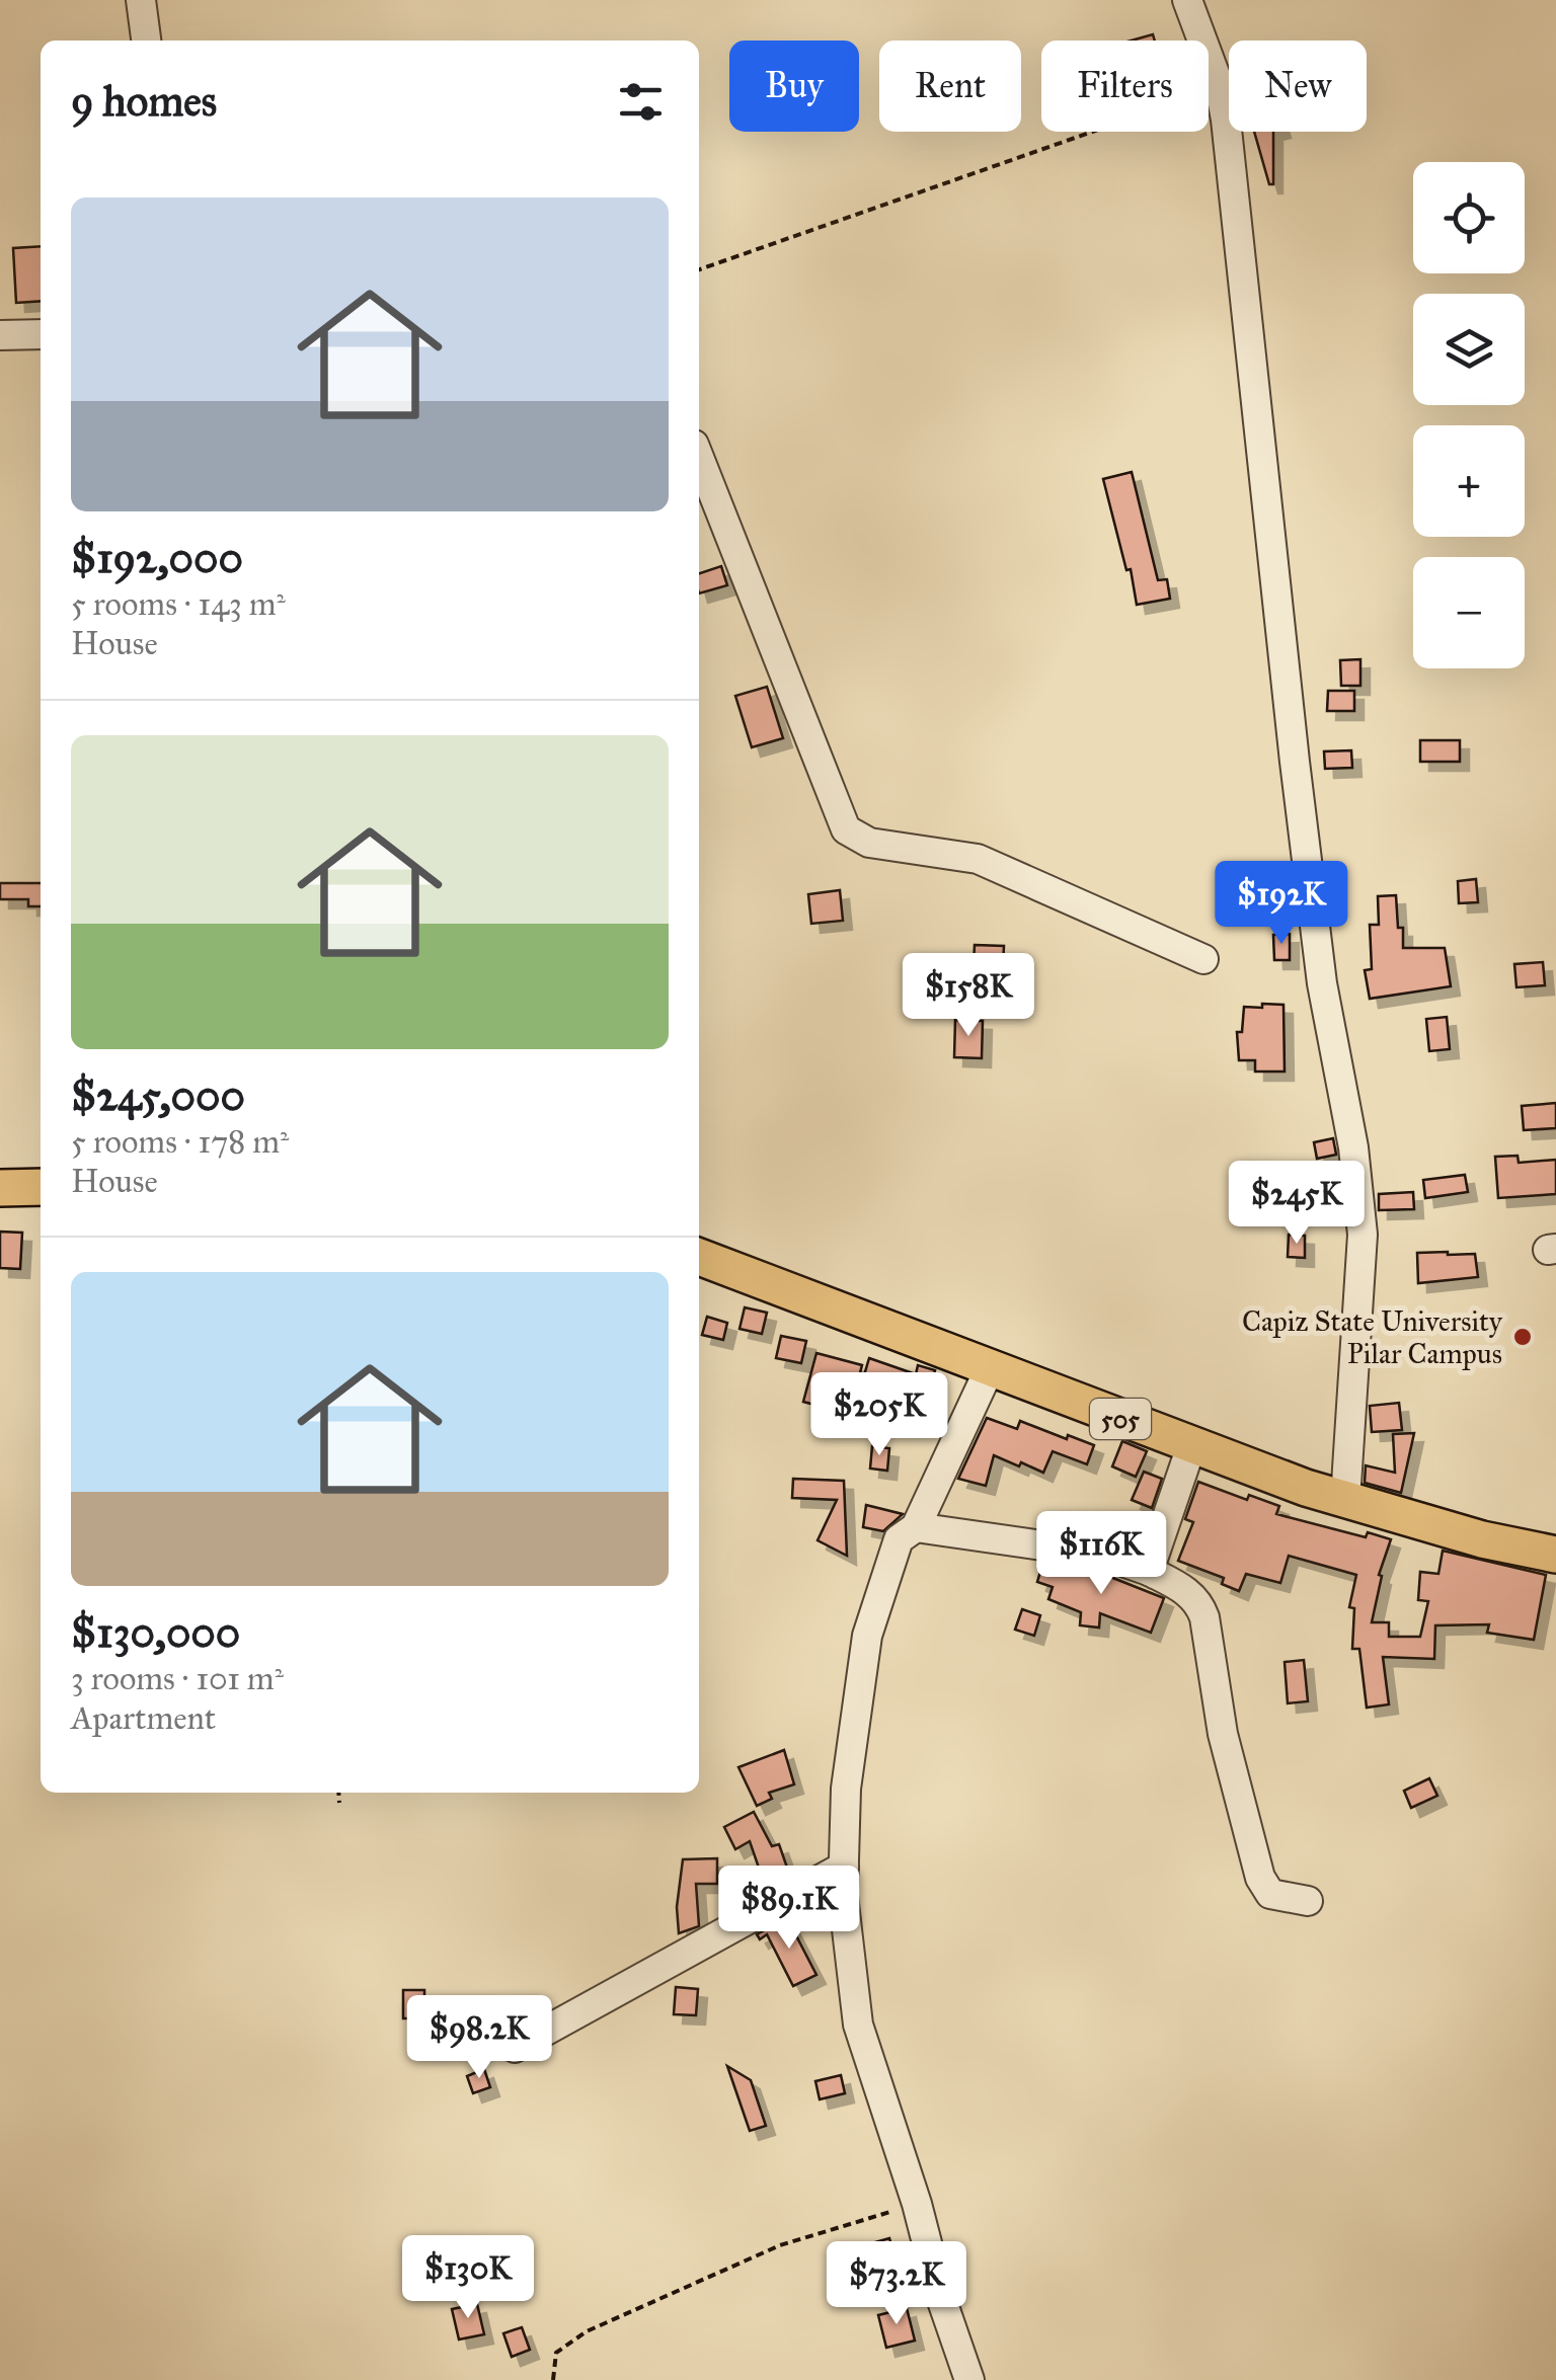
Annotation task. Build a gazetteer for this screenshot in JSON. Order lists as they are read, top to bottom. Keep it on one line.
{"streets":{"main road":["505"]},"places":["Capiz State University Pilar Campus"],"page":{"chip":["Buy","Rent","Filters","New"],"heading":"9 homes","map_buttons":["+","−"],"list":[{"name":"$192,000","note":"5 rooms · 143 m² · House"},{"name":"$245,000","note":"5 rooms · 178 m² · House"},{"name":"$130,000","note":"3 rooms · 101 m² · Apartment"}],"price":["$192K","$158K","$245K","$205K","$116K","$89.1K","$98.2K","$130K","$73.2K"]}}
